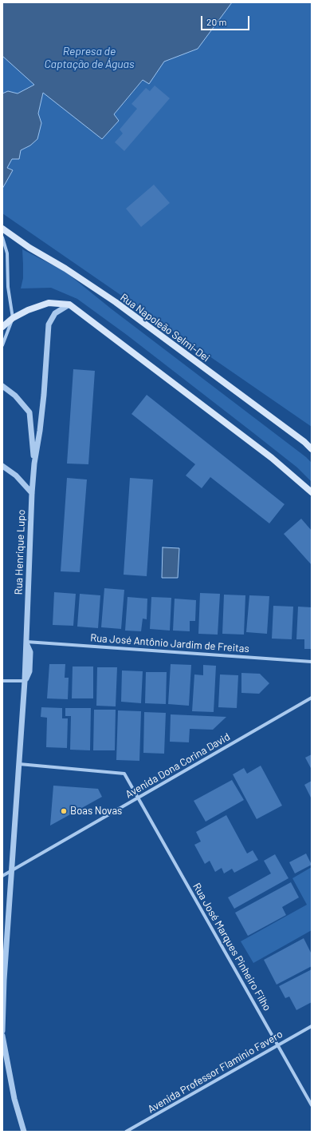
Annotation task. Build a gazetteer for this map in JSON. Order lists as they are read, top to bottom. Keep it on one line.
{"streets":{"main road":["Rua Napoleão Selmi-Dei"],"street":["Rua Henrique Lupo","Rua José Antônio Jardim de Freitas","Avenida Dona Corina David","Rua José Marques Pinheiro Filho","Avenida Professor Flamínio Favero"]},"crossings":[["Rua Henrique Lupo","Rua José Antônio Jardim de Freitas"],["Rua Henrique Lupo","Avenida Dona Corina David"],["Rua Henrique Lupo","Rua José Marques Pinheiro Filho"],["Avenida Dona Corina David","Rua José Marques Pinheiro Filho"],["Rua José Marques Pinheiro Filho","Avenida Professor Flamínio Favero"]],"water":["Represa de Captação de Águas"],"places":["Boas Novas"],"scale_bar":"20 m"}
